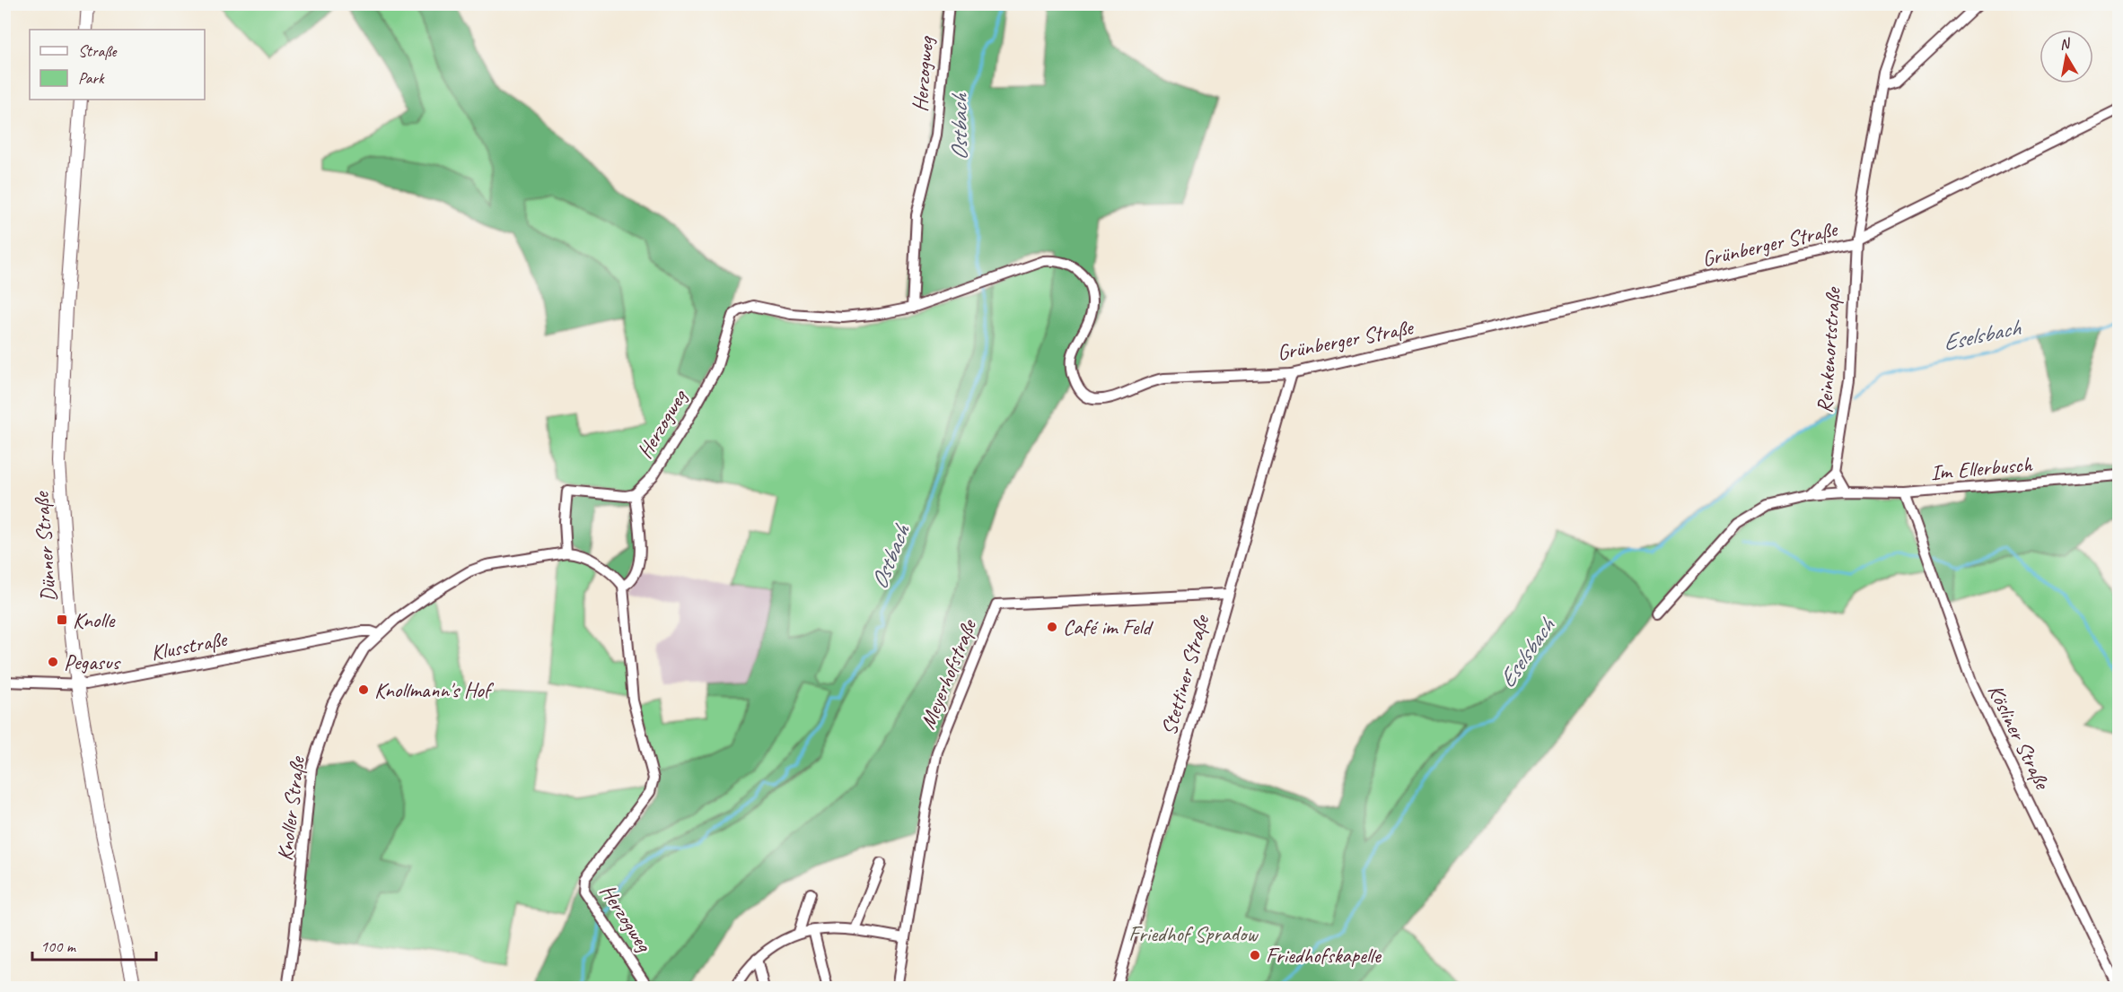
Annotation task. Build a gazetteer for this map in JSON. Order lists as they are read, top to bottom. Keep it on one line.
{"streets":{"street":["Herzogweg","Grünberger Straße","Reinkenortstraße","Im Ellerbusch","Dünner Straße","Klusstraße","Meyerhofstraße","Stettiner Straße","Kösliner Straße","Knoller Straße"]},"crossings":[["Herzogweg","Grünberger Straße"],["Herzogweg","Knoller Straße"],["Grünberger Straße","Reinkenortstraße"],["Grünberger Straße","Stettiner Straße"],["Im Ellerbusch","Kösliner Straße"],["Dünner Straße","Klusstraße"],["Klusstraße","Knoller Straße"],["Meyerhofstraße","Stettiner Straße"]],"water":["Ostbach","Eselsbach"],"parks":["Friedhof Spradow"],"places":{"transit":["Knolle"],"other":["Café im Feld","Pegasus","Knollmann's Hof","Friedhofskapelle"]},"legend":["Straße","Park"],"scale_bar":"100 m","north":"top"}
